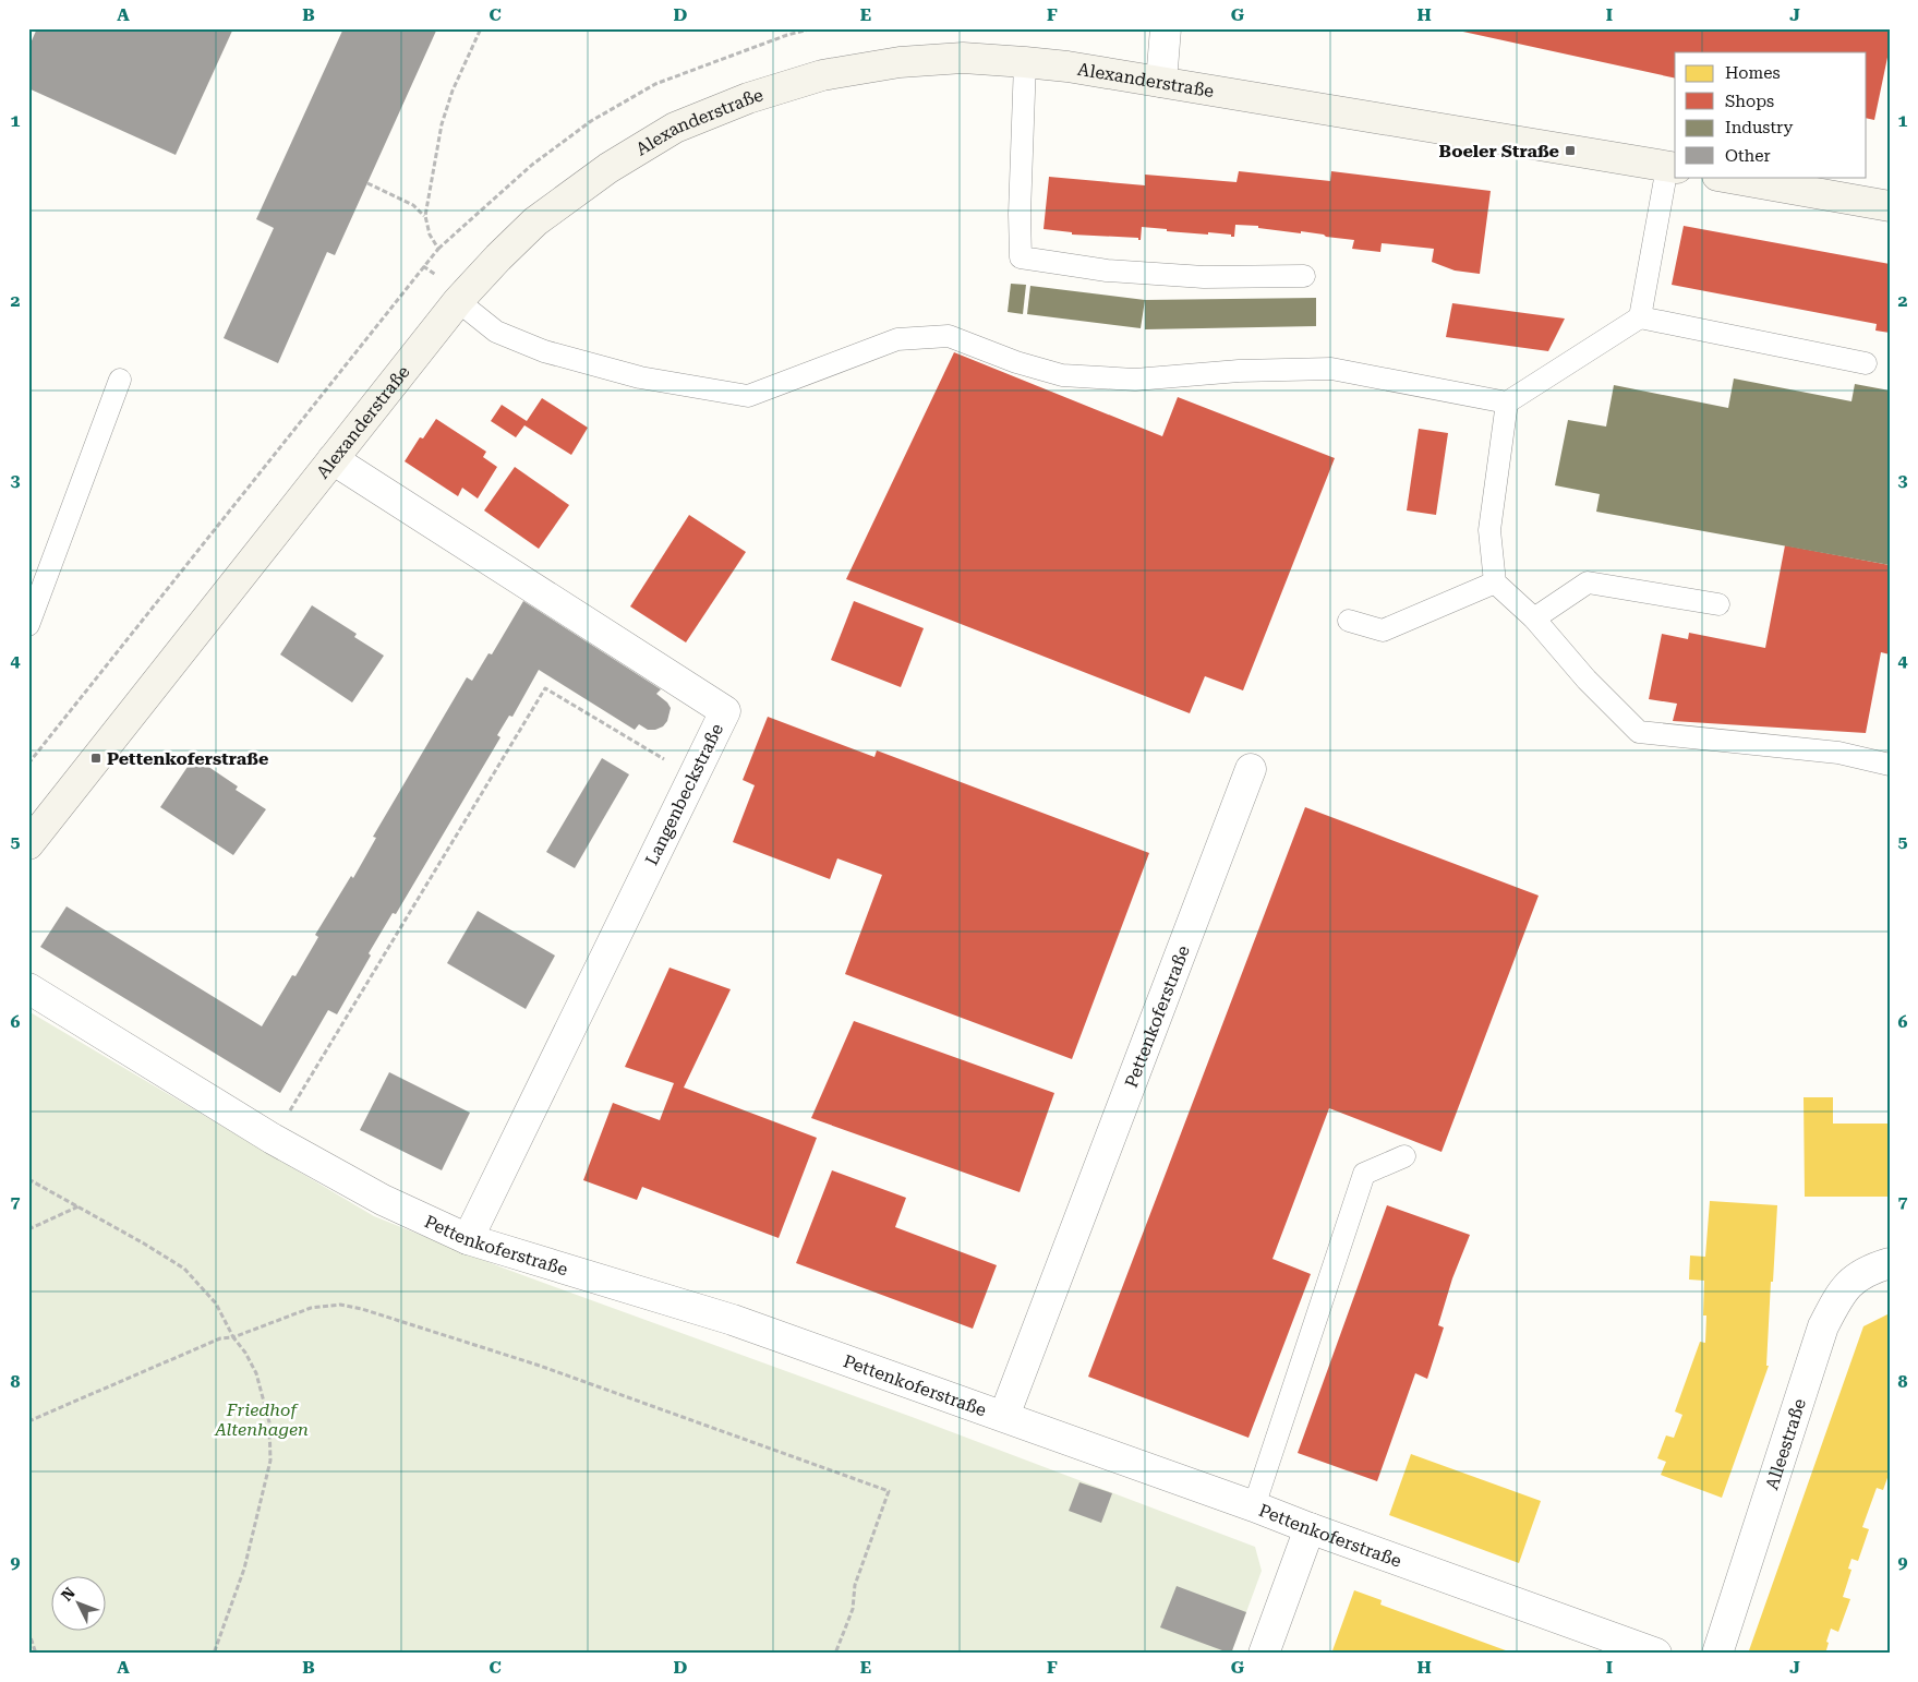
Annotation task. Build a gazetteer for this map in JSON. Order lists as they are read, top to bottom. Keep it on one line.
{"streets":{"main road":["Alexanderstraße"],"street":["Langenbeckstraße","Pettenkoferstraße","Alleestraße"]},"crossings":[["Alexanderstraße","Langenbeckstraße"],["Langenbeckstraße","Pettenkoferstraße"]],"parks":["Friedhof Altenhagen"],"places":{"transit":["Boeler Straße","Pettenkoferstraße"]},"legend":["Homes","Shops","Industry","Other"],"north":"top left","grid":{"columns":["A","B","C","D","E","F","G","H","I","J"],"rows":["1","2","3","4","5","6","7","8","9"]}}
